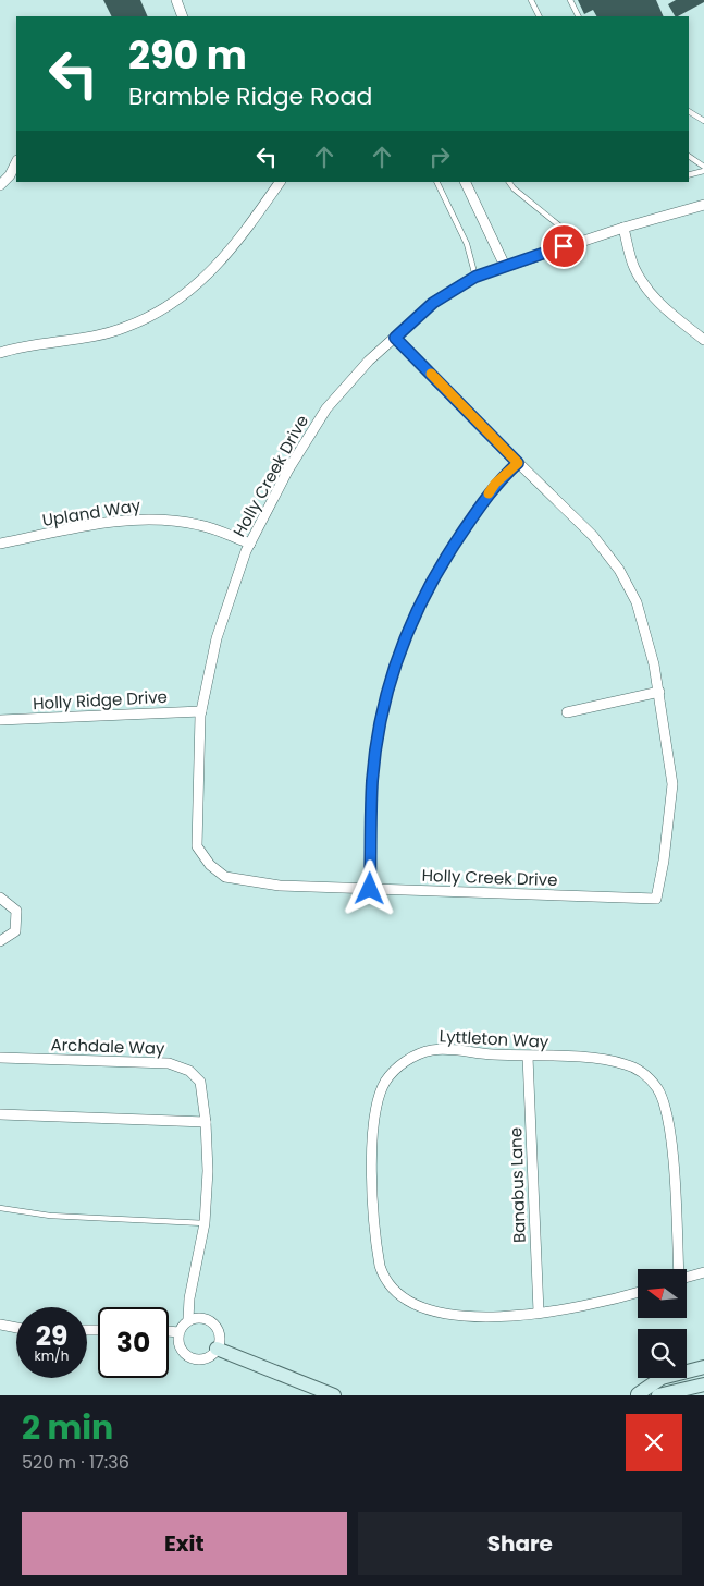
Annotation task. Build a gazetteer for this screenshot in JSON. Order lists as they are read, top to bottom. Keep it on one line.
{"streets":{"street":["Holly Creek Drive","Upland Way","Holly Ridge Drive","Lyttleton Way","Archdale Way","Banabus Lane"]},"crossings":[["Holly Creek Drive","Upland Way"],["Holly Creek Drive","Holly Ridge Drive"],["Lyttleton Way","Banabus Lane"]],"north":"left","page":{"turn":["290 m","Bramble Ridge Road"],"speed":"29 km/h","limit":"30","heading":["2 min","520 m · 17:36"],"buttons":["Exit","Share"]}}
